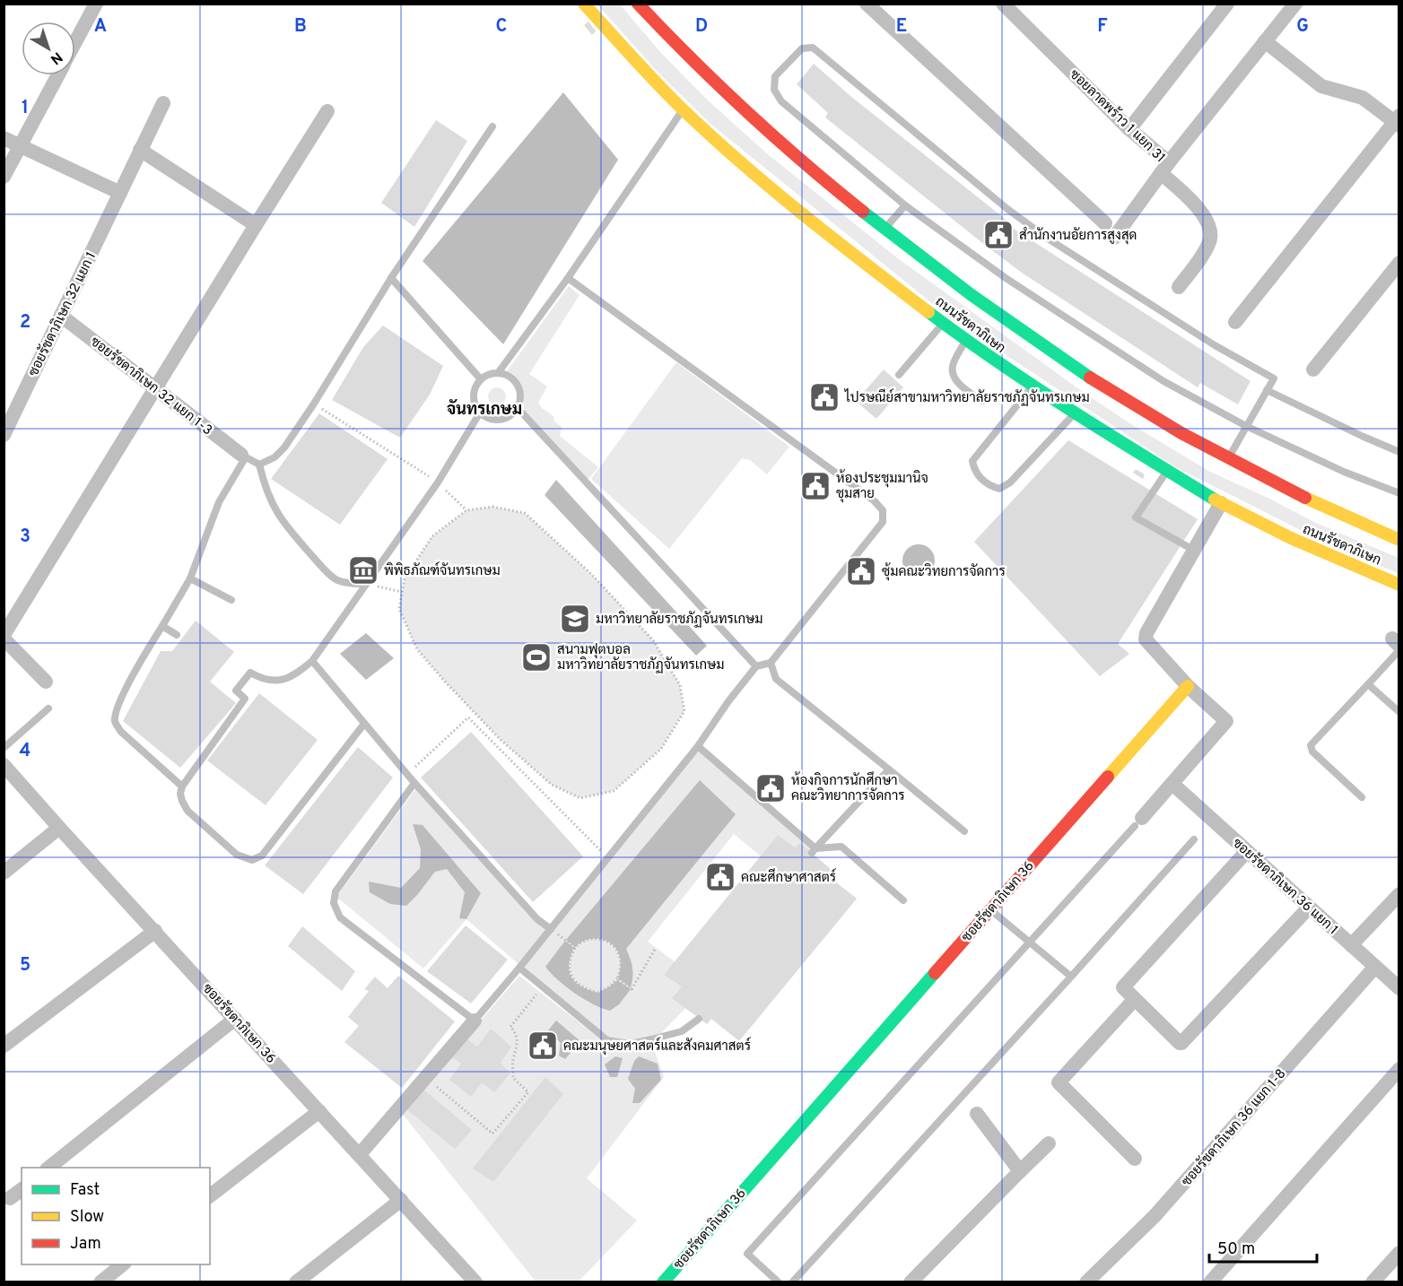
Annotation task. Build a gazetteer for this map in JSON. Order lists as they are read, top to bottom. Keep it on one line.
{"streets":{"main road":["ถนนรัชดาภิเษก","ซอยรัชดาภิเษก 36"],"street":["ซอยลาดพร้าว 1 แยก 31","ซอยรัชดาภิเษก 32 แยก 1","ซอยรัชดาภิเษก 32 แยก 1-3","ซอยรัชดาภิเษก 36 แยก 1","ซอยรัชดาภิเษก 36 แยก 1-8"]},"crossings":[["ซอยรัชดาภิเษก 32 แยก 1","ซอยรัชดาภิเษก 32 แยก 1-3"],["ซอยรัชดาภิเษก 36 แยก 1","ซอยรัชดาภิเษก 36 แยก 1-8"]],"districts":["จันทรเกษม"],"places":{"public building":["สำนักงานอัยการสูงสุด","ไปรษณีย์สาขามหาวิทยาลัยราชภัฏจันทรเกษม","ห้องประชุมมานิจ ชุมสาย","ซุ้มคณะวิทยการจัดการ","ห้องกิจการนักศึกษา คณะวิทยาการจัดการ","คณะศึกษาศาสตร์","คณะมนุษยศาสตร์และสังคมศาสตร์"],"museum":["พิพิธภัณฑ์จันทรเกษม"],"school or university":["มหาวิทยาลัยราชภัฏจันทรเกษม"],"sports":["สนามฟุตบอล มหาวิทยาลัยราชภัฏจันทรเกษม"]},"legend":["Fast","Slow","Jam"],"scale_bar":"50 m","north":"bottom right","grid":{"columns":["A","B","C","D","E","F","G"],"rows":["1","2","3","4","5"]}}
